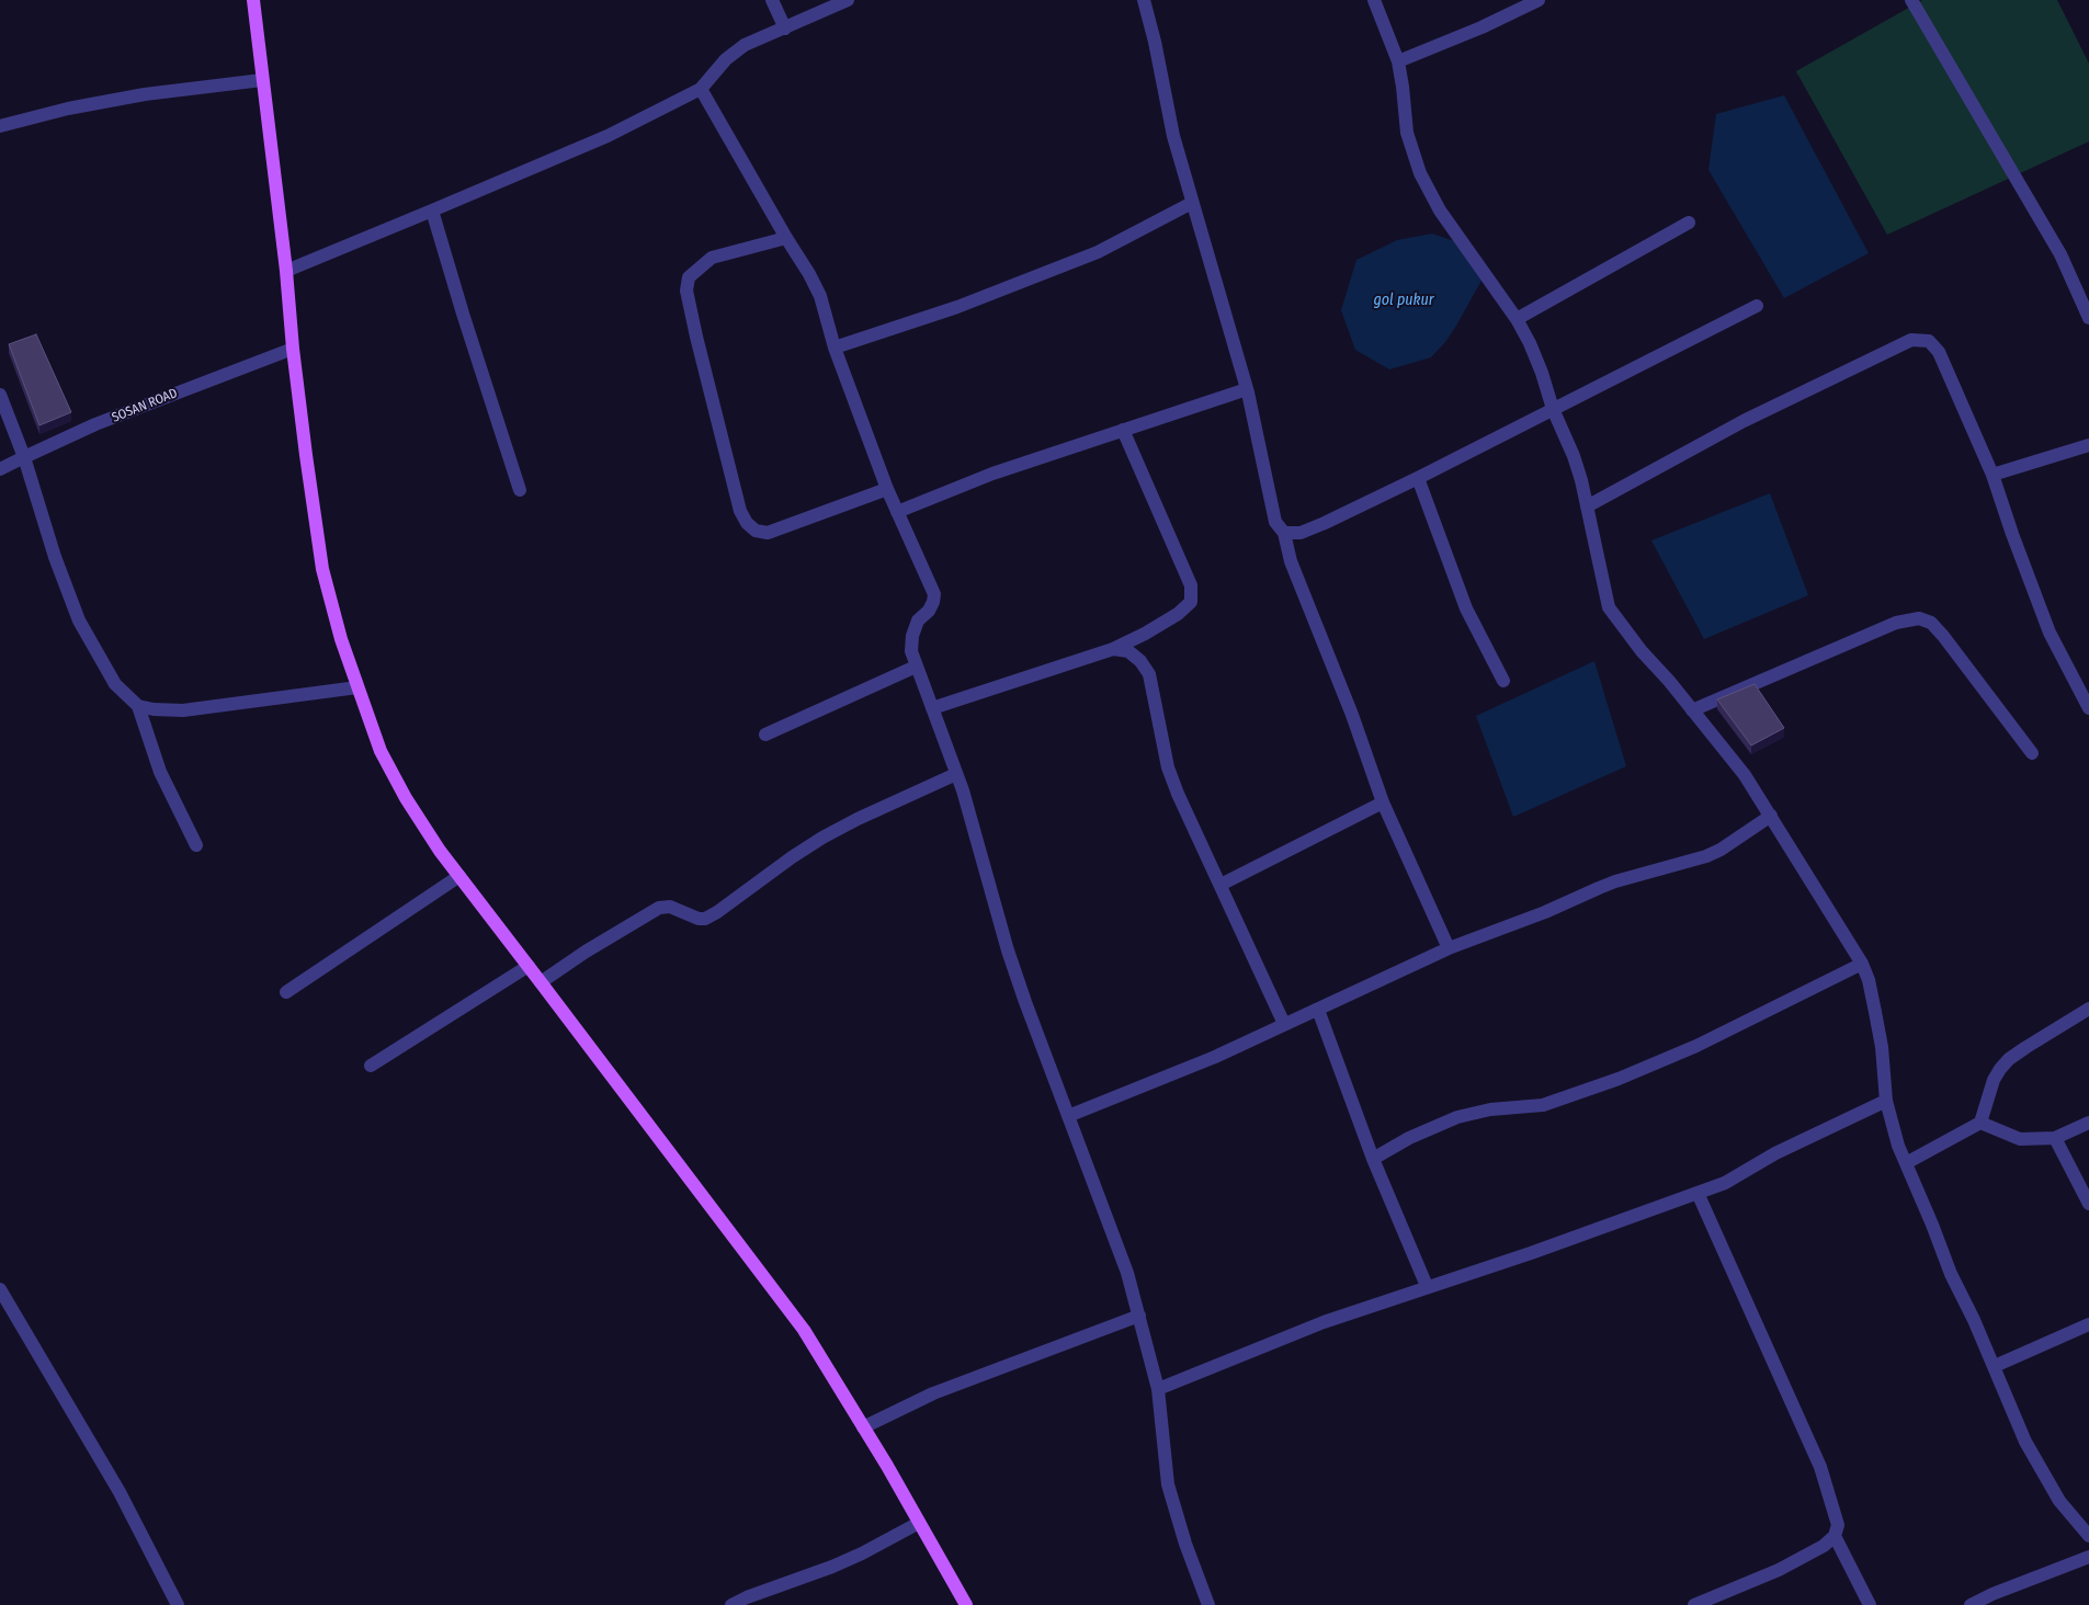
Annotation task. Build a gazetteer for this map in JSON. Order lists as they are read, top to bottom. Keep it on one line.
{"streets":{"street":["SOSAN ROAD"]},"water":["gol pukur"]}
